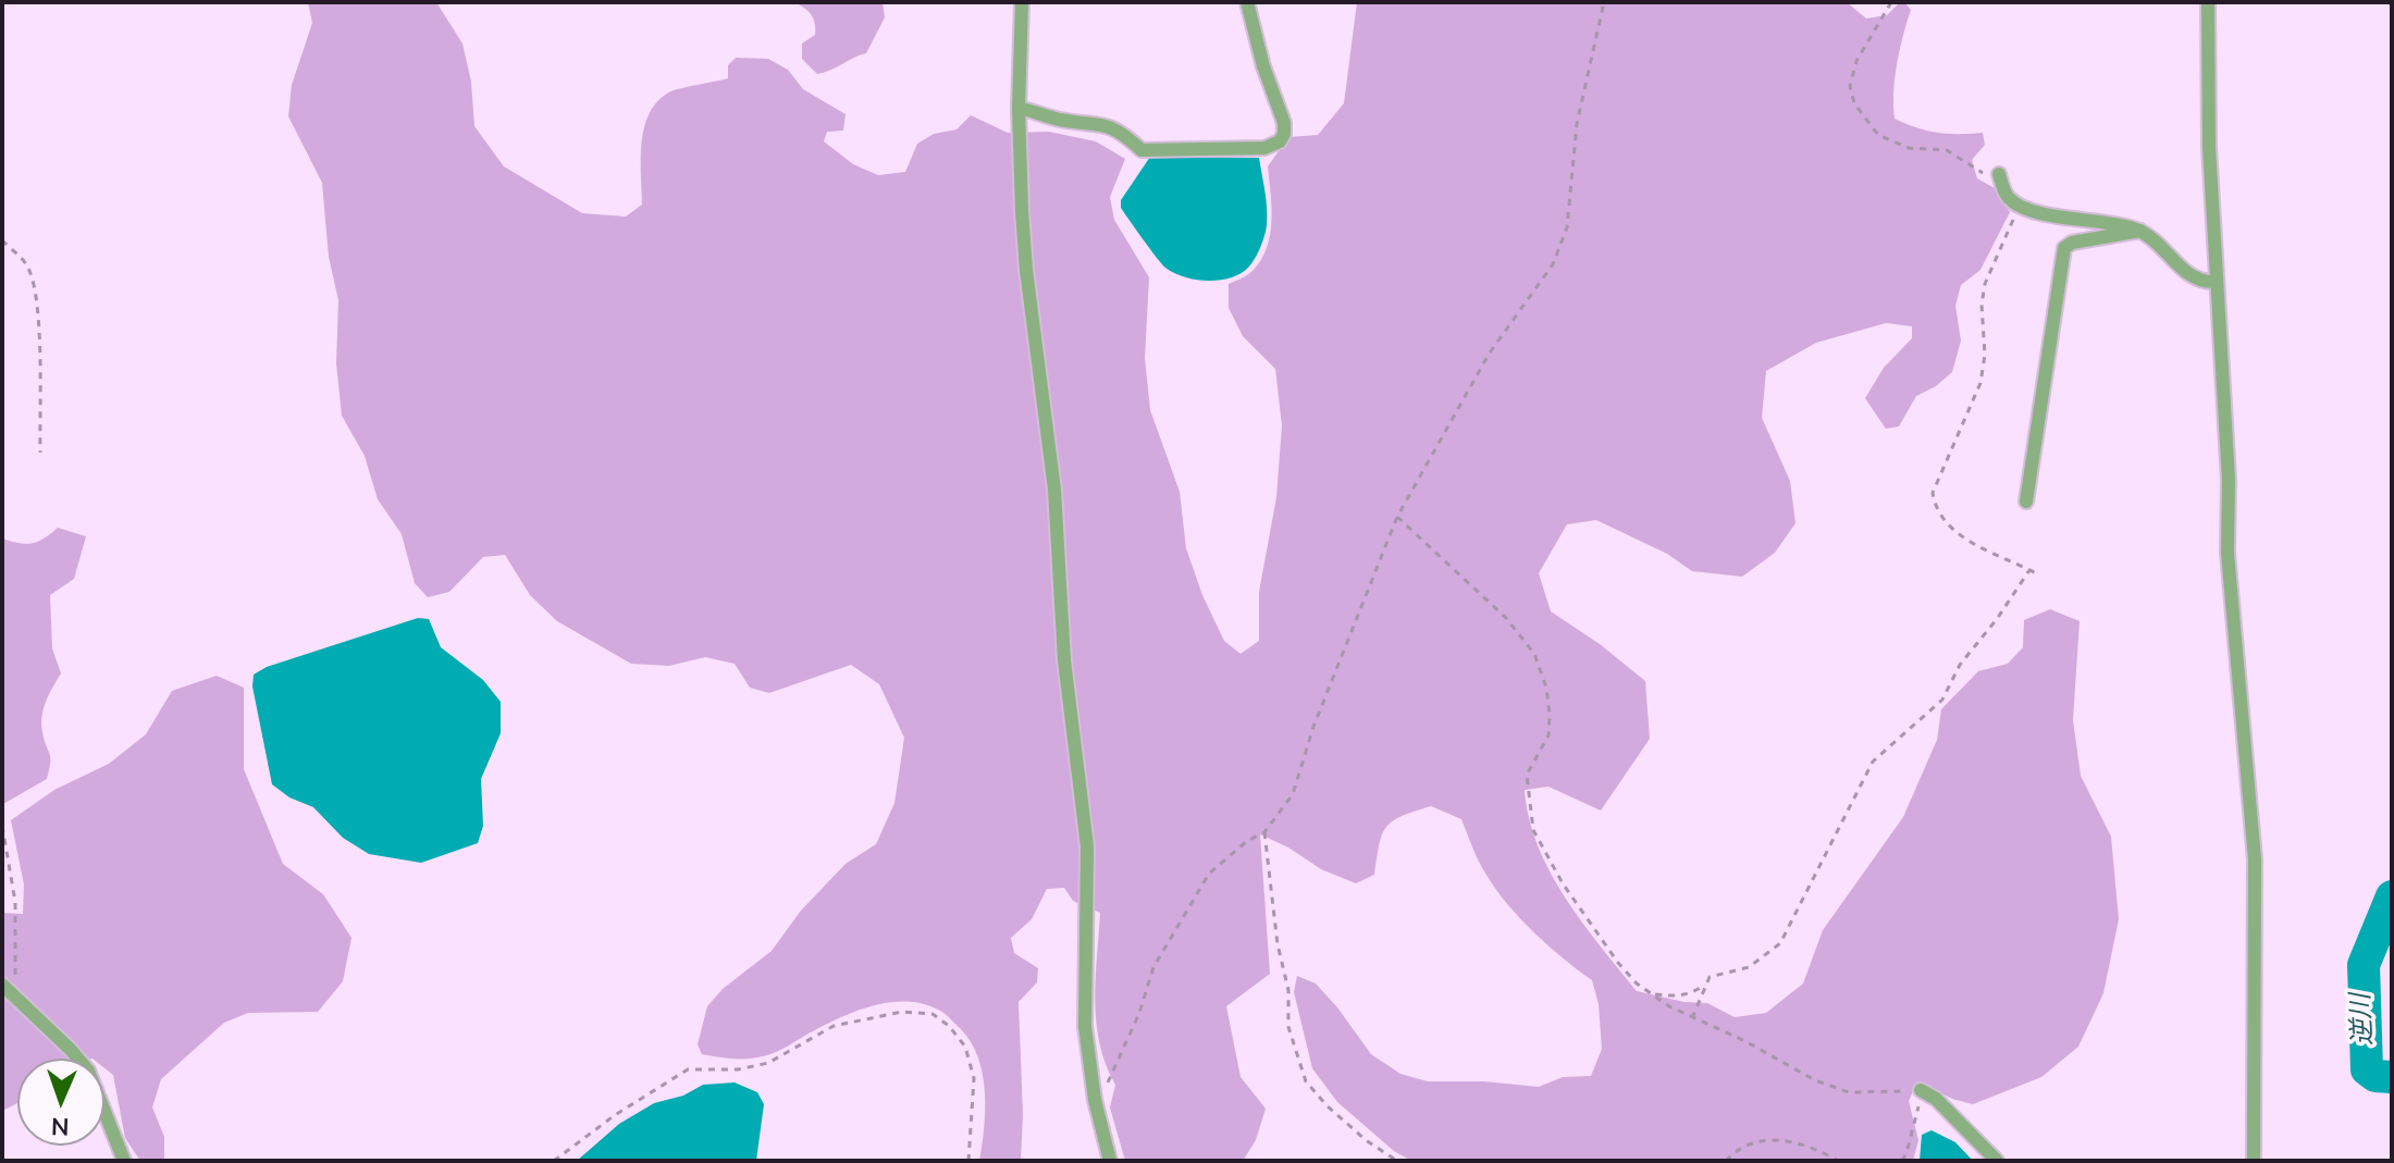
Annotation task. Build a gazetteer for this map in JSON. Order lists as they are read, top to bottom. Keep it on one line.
{"water":["逆川"],"north":"bottom"}
